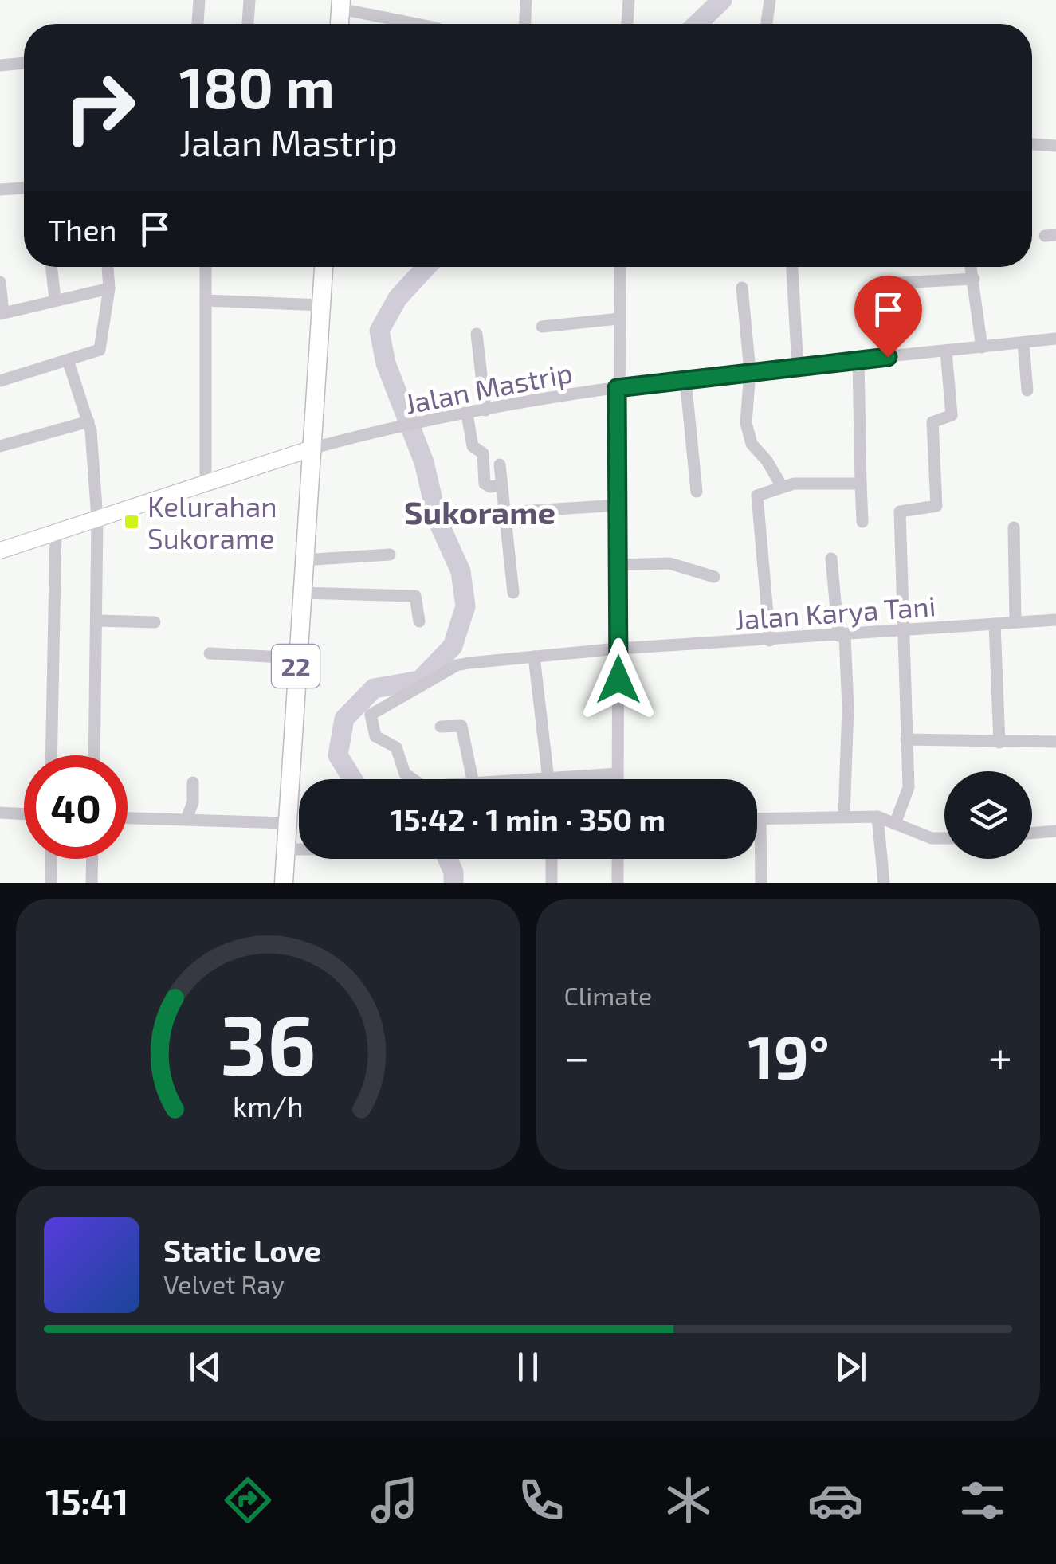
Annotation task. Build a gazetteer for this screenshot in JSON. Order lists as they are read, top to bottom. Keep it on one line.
{"streets":{"highway":["22"],"street":["Jalan Mastrip","Jalan Karya Tani"]},"crossings":[["Jalan Mastrip","22"]],"districts":["Sukorame"],"places":{"transit":["Kelurahan Sukorame"]},"page":{"turn":["180 m","Jalan Mastrip"],"then":"Then","limit":"40","trip":"15:42 · 1 min · 350 m","tile":"Climate","heat":["−","19°","+"],"song":["Static Love","Velvet Ray"],"tabs":"15:41","gauge":["36","km/h"]}}
